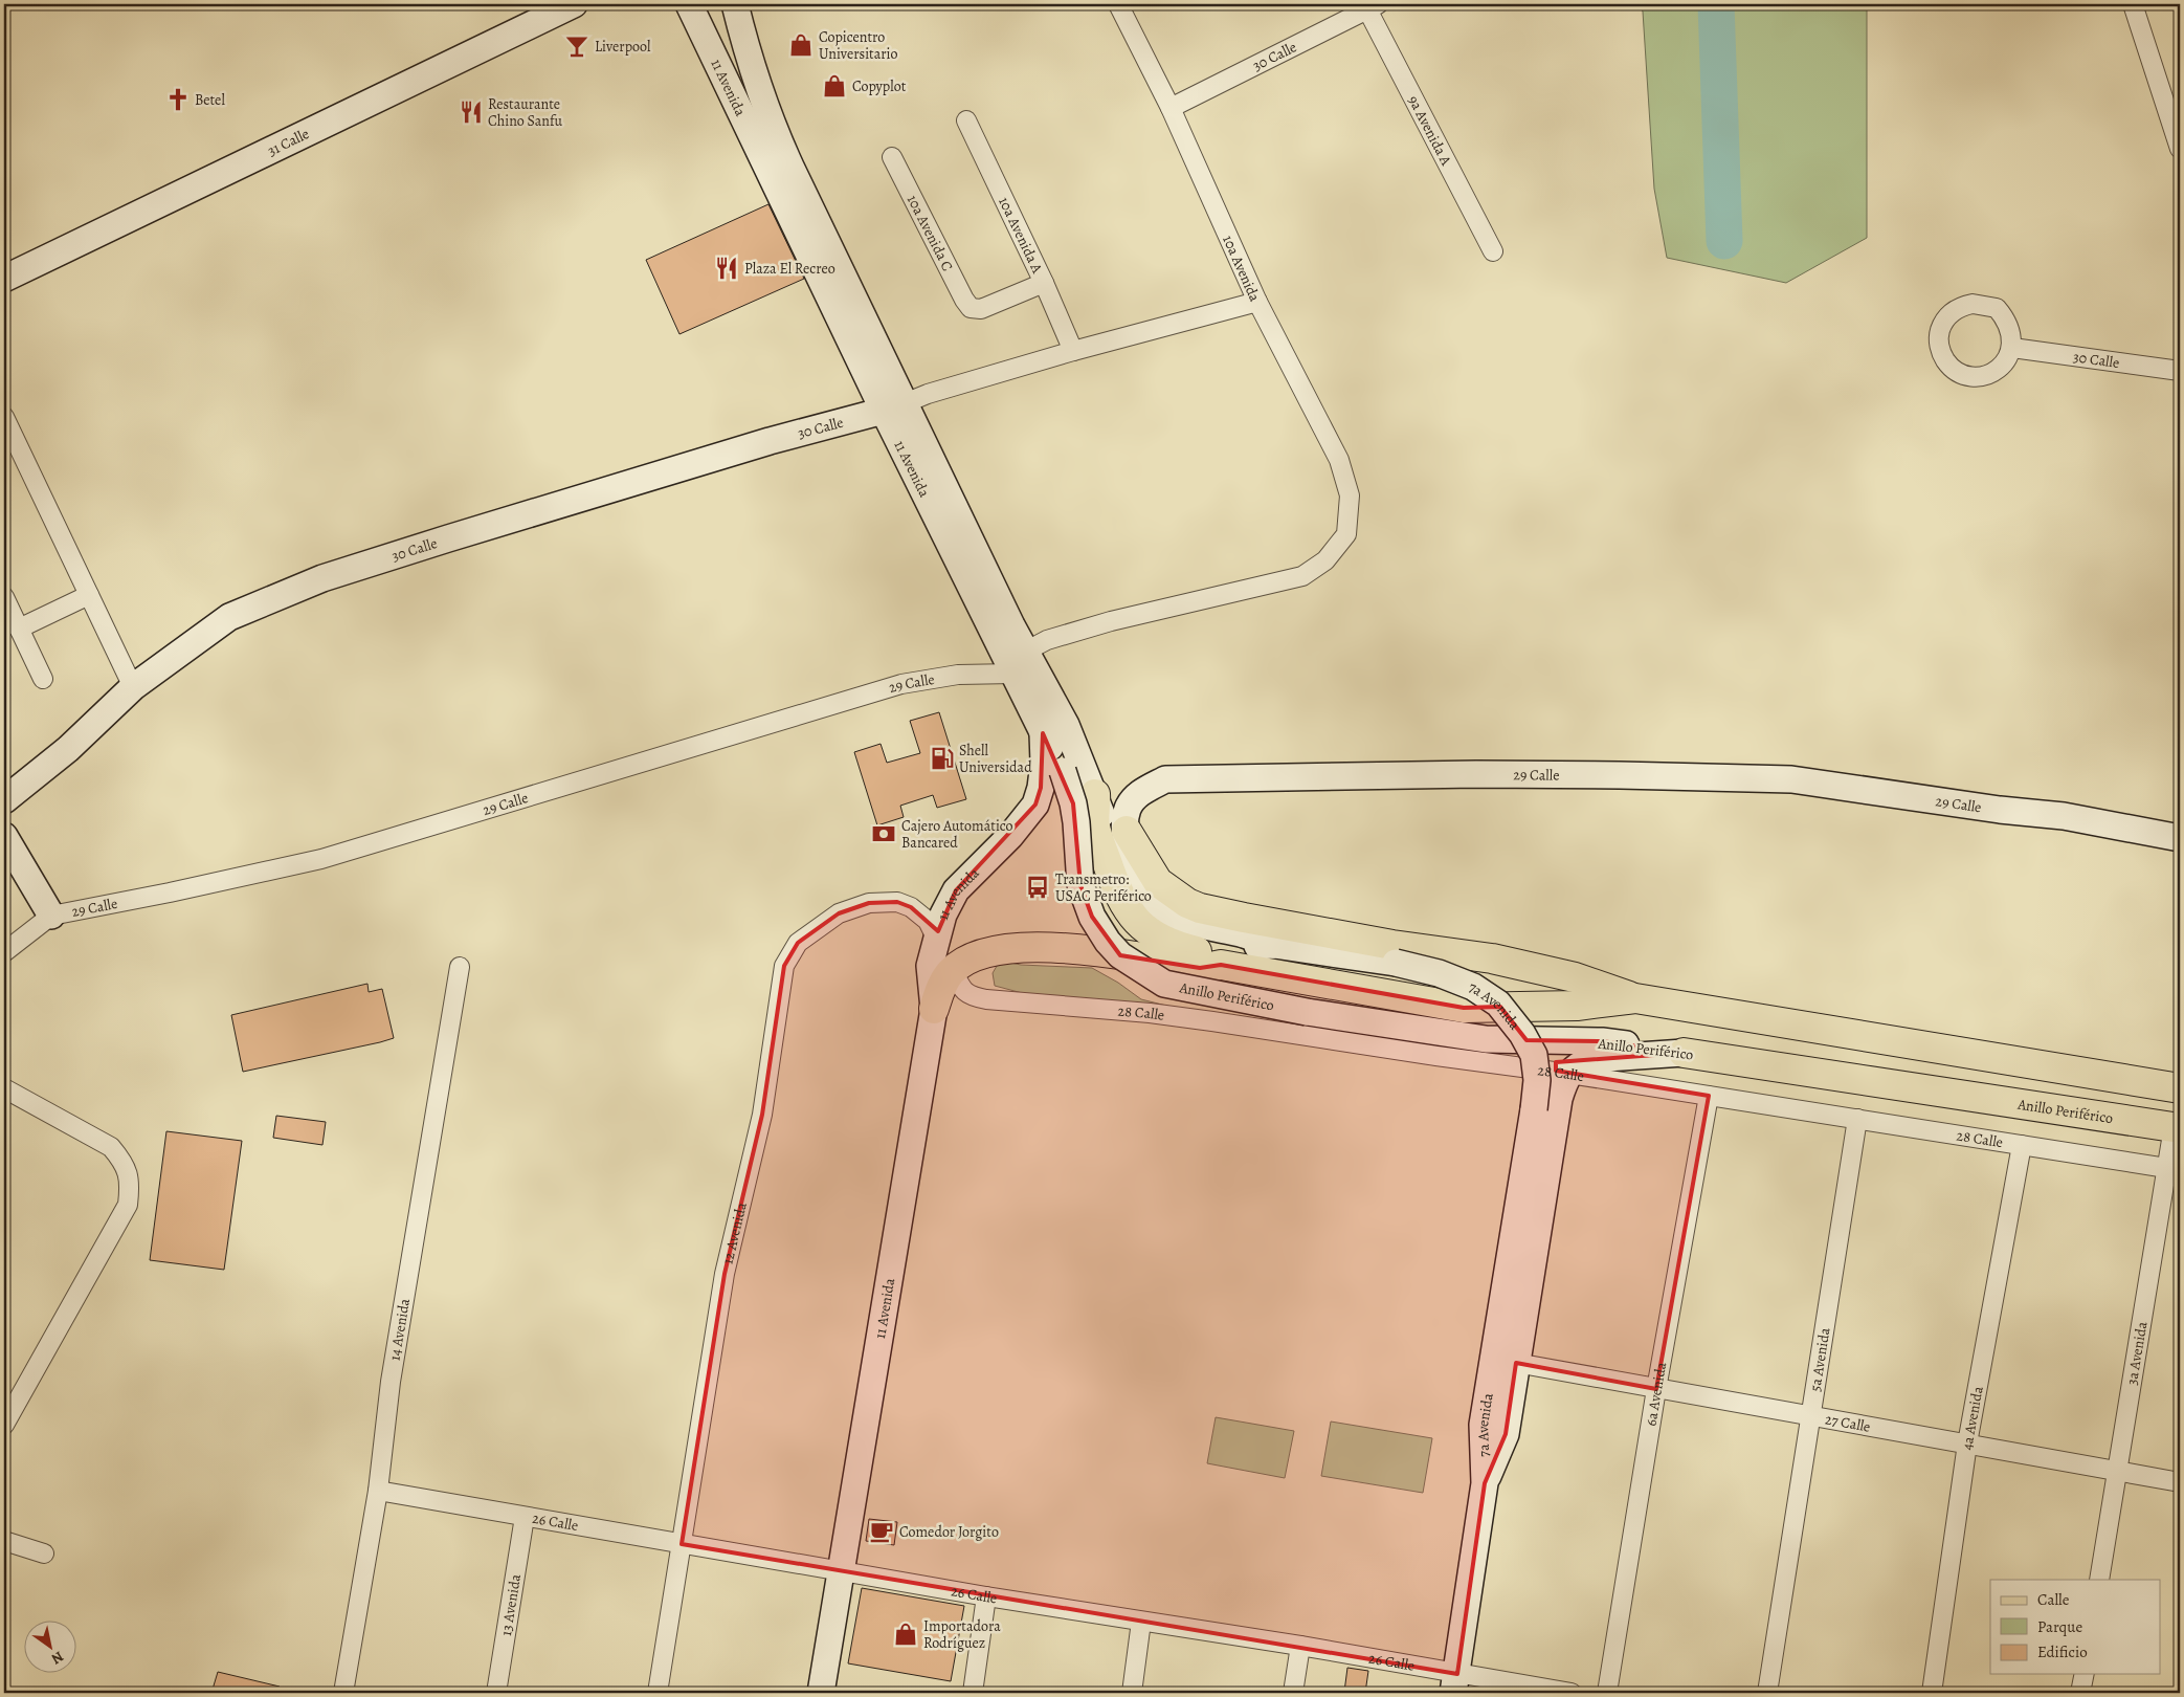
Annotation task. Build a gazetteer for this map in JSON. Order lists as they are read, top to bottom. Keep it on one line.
{"streets":{"main road":["Anillo Periférico"],"street":["30 Calle","11 Avenida","9a Avenida A","31 Calle","10a Avenida C","10a Avenida A","10a Avenida","29 Calle","7a Avenida","28 Calle","12 Avenida","14 Avenida","3a Avenida","5a Avenida","6a Avenida","4a Avenida","27 Calle","26 Calle","13 Avenida"]},"crossings":[["30 Calle","11 Avenida"],["30 Calle","9a Avenida A"],["30 Calle","10a Avenida A"],["30 Calle","10a Avenida"],["11 Avenida","29 Calle"],["11 Avenida","Anillo Periférico"],["11 Avenida","7a Avenida"],["11 Avenida","12 Avenida"],["11 Avenida","26 Calle"],["10a Avenida C","10a Avenida A"],["10a Avenida","29 Calle"],["29 Calle","7a Avenida"],["Anillo Periférico","28 Calle"],["Anillo Periférico","3a Avenida"],["7a Avenida","28 Calle"],["7a Avenida","27 Calle"],["7a Avenida","26 Calle"],["28 Calle","3a Avenida"],["28 Calle","5a Avenida"],["28 Calle","6a Avenida"],["28 Calle","4a Avenida"],["12 Avenida","26 Calle"],["14 Avenida","26 Calle"],["3a Avenida","27 Calle"],["5a Avenida","27 Calle"],["6a Avenida","27 Calle"],["4a Avenida","27 Calle"],["26 Calle","13 Avenida"]],"places":{"shop":["Copicentro Universitario","Copyplot","Importadora Rodríguez"],"bar":["Liverpool"],"church":["Betel"],"restaurant":["Restaurante Chino Sanfu","Plaza El Recreo"],"fuel station":["Shell Universidad"],"bank":["Cajero Automático Bancared"],"bus stop":["Transmetro: USAC Periférico"],"cafe":["Comedor Jorgito"]},"legend":["Calle","Parque","Edificio"],"north":"bottom right"}
